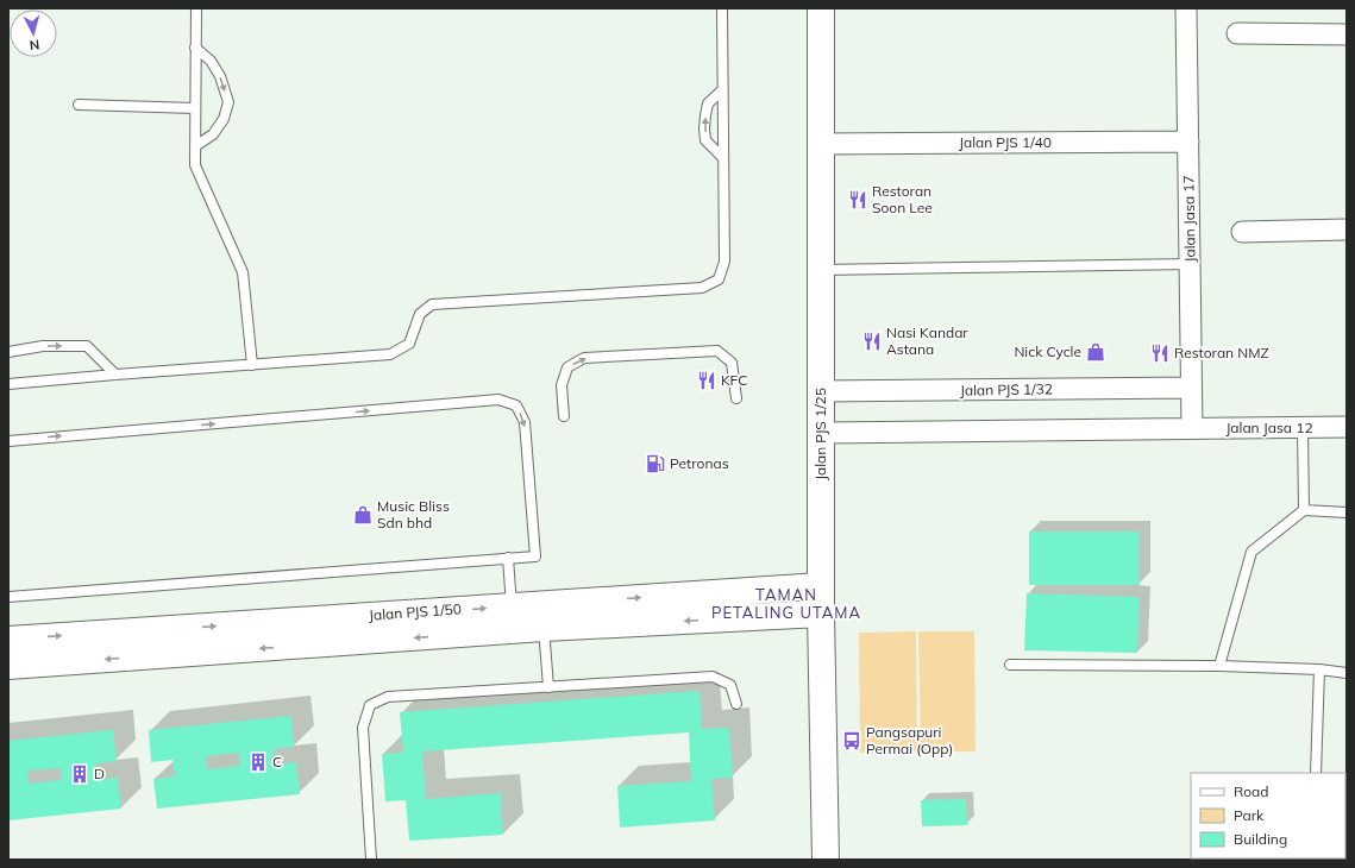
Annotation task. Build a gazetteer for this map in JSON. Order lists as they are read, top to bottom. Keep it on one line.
{"streets":{"street":["Jalan PJS 1/40","Jalan Jasa 17","Jalan PJS 1/32","Jalan Jasa 12","Jalan PJS 1/25","Jalan PJS 1/50"]},"crossings":[["Jalan PJS 1/40","Jalan Jasa 17"],["Jalan PJS 1/40","Jalan PJS 1/25"],["Jalan Jasa 17","Jalan PJS 1/32"],["Jalan Jasa 17","Jalan Jasa 12"],["Jalan PJS 1/32","Jalan PJS 1/25"],["Jalan PJS 1/25","Jalan PJS 1/50"]],"districts":["TAMAN PETALING UTAMA"],"places":{"restaurant":["Restoran Soon Lee","Nasi Kandar Astana","Restoran NMZ","KFC"],"shop":["Nick Cycle","Music Bliss Sdn bhd"],"fuel station":["Petronas"],"bus stop":["Pangsapuri Permai (Opp)"],"building":["C","D"]},"legend":["Road","Park","Building"],"north":"bottom"}
